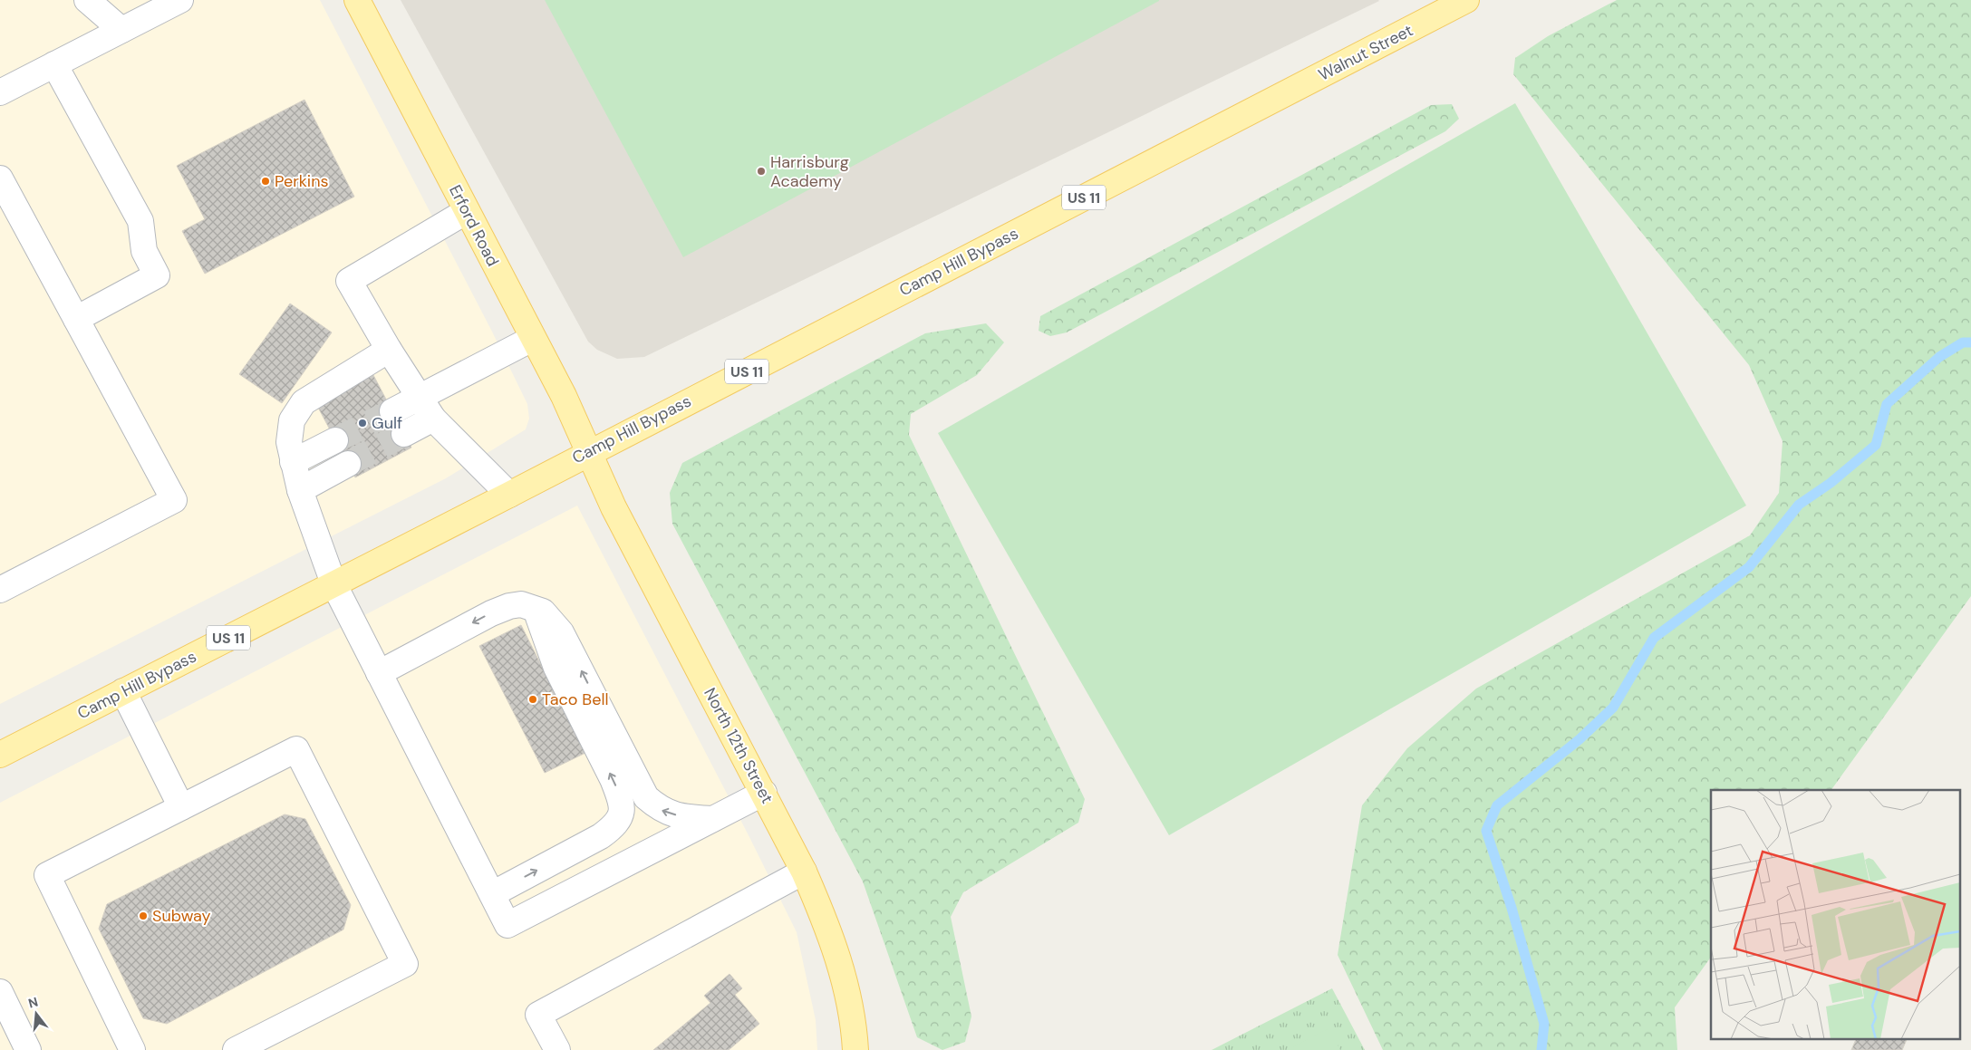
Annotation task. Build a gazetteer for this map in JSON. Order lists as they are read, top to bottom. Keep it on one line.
{"streets":{"main road":["Walnut Street","US 11","Erford Road","Camp Hill Bypass","North 12th Street"]},"crossings":[["Walnut Street","Camp Hill Bypass"],["Erford Road","Camp Hill Bypass"],["Erford Road","North 12th Street"],["Camp Hill Bypass","North 12th Street"]],"places":["Harrisburg Academy","Perkins","Gulf","Taco Bell","Subway"],"north":"top"}
